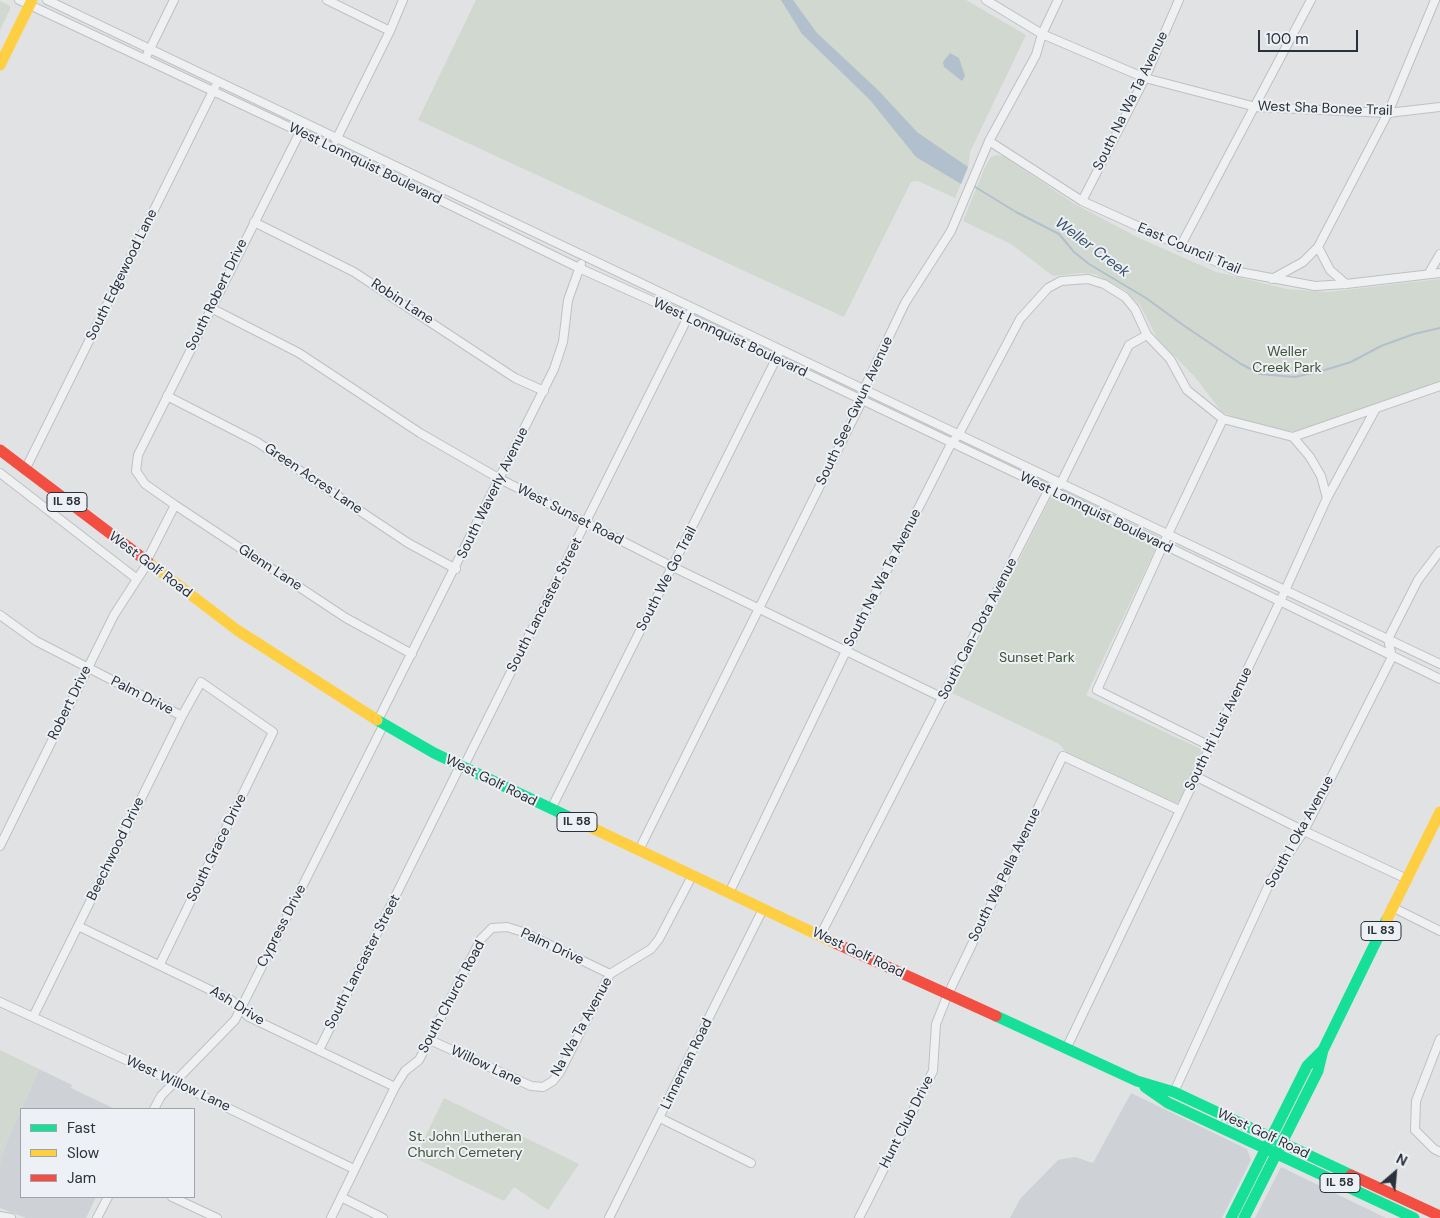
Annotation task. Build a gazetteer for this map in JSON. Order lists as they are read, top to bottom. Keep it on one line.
{"streets":{"main road":["IL 58","West Golf Road","IL 83"],"street":["South Na Wa Ta Avenue","West Sha Bonee Trail","West Lonnquist Boulevard","East Council Trail","South Edgewood Lane","South Robert Drive","Robin Lane","South See-Gwun Avenue","Green Acres Lane","South Waverly Avenue","West Sunset Road","Glenn Lane","South We Go Trail","South Lancaster Street","South Can-Dota Avenue","Palm Drive","Robert Drive","South Hi Lusi Avenue","South I Oka Avenue","South Grace Drive","Beechwood Drive","South Wa Pella Avenue","Cypress Drive","South Church Road","Ash Drive","Na Wa Ta Avenue","Linneman Road","Willow Lane","West Willow Lane","Hunt Club Drive"]},"crossings":[["South Na Wa Ta Avenue","West Sha Bonee Trail"],["South Na Wa Ta Avenue","West Lonnquist Boulevard"],["South Na Wa Ta Avenue","East Council Trail"],["South Na Wa Ta Avenue","West Sunset Road"],["South Na Wa Ta Avenue","West Golf Road"],["West Sha Bonee Trail","South See-Gwun Avenue"],["West Lonnquist Boulevard","South Edgewood Lane"],["West Lonnquist Boulevard","South Robert Drive"],["West Lonnquist Boulevard","South See-Gwun Avenue"],["West Lonnquist Boulevard","South Waverly Avenue"],["West Lonnquist Boulevard","South We Go Trail"],["West Lonnquist Boulevard","South Lancaster Street"],["West Lonnquist Boulevard","South Can-Dota Avenue"],["West Lonnquist Boulevard","South Hi Lusi Avenue"],["West Lonnquist Boulevard","South I Oka Avenue"],["East Council Trail","South See-Gwun Avenue"],["South Edgewood Lane","West Golf Road"],["South Robert Drive","Robin Lane"],["South Robert Drive","Green Acres Lane"],["South Robert Drive","West Sunset Road"],["South Robert Drive","Glenn Lane"],["Robin Lane","South Waverly Avenue"],["South See-Gwun Avenue","West Sunset Road"],["South See-Gwun Avenue","West Golf Road"],["Green Acres Lane","South Waverly Avenue"],["South Waverly Avenue","West Sunset Road"],["South Waverly Avenue","West Golf Road"],["South Waverly Avenue","Glenn Lane"],["South Waverly Avenue","Cypress Drive"],["West Sunset Road","South We Go Trail"],["West Sunset Road","South Lancaster Street"],["West Sunset Road","South Can-Dota Avenue"],["West Golf Road","South We Go Trail"],["West Golf Road","South Lancaster Street"],["West Golf Road","South Can-Dota Avenue"],["West Golf Road","Robert Drive"],["West Golf Road","South Hi Lusi Avenue"],["West Golf Road","South I Oka Avenue"],["West Golf Road","South Wa Pella Avenue"],["West Golf Road","Cypress Drive"],["West Golf Road","IL 83"],["West Golf Road","Na Wa Ta Avenue"],["West Golf Road","Linneman Road"],["West Golf Road","Hunt Club Drive"],["Glenn Lane","Robert Drive"],["South Lancaster Street","Ash Drive"],["Palm Drive","Robert Drive"],["Palm Drive","Beechwood Drive"],["Palm Drive","South Church Road"],["Palm Drive","Na Wa Ta Avenue"],["South Hi Lusi Avenue","South Wa Pella Avenue"],["South Grace Drive","Beechwood Drive"],["South Grace Drive","Ash Drive"],["Beechwood Drive","Ash Drive"],["Beechwood Drive","West Willow Lane"],["South Wa Pella Avenue","Hunt Club Drive"],["Cypress Drive","Ash Drive"],["Cypress Drive","West Willow Lane"],["South Church Road","Ash Drive"],["South Church Road","Willow Lane"],["South Church Road","West Willow Lane"],["Na Wa Ta Avenue","Willow Lane"]],"water":["Weller Creek"],"parks":["Weller Creek Park","Sunset Park","St. John Lutheran Church Cemetery"],"legend":["Fast","Slow","Jam"],"scale_bar":"100 m","north":"top right"}
